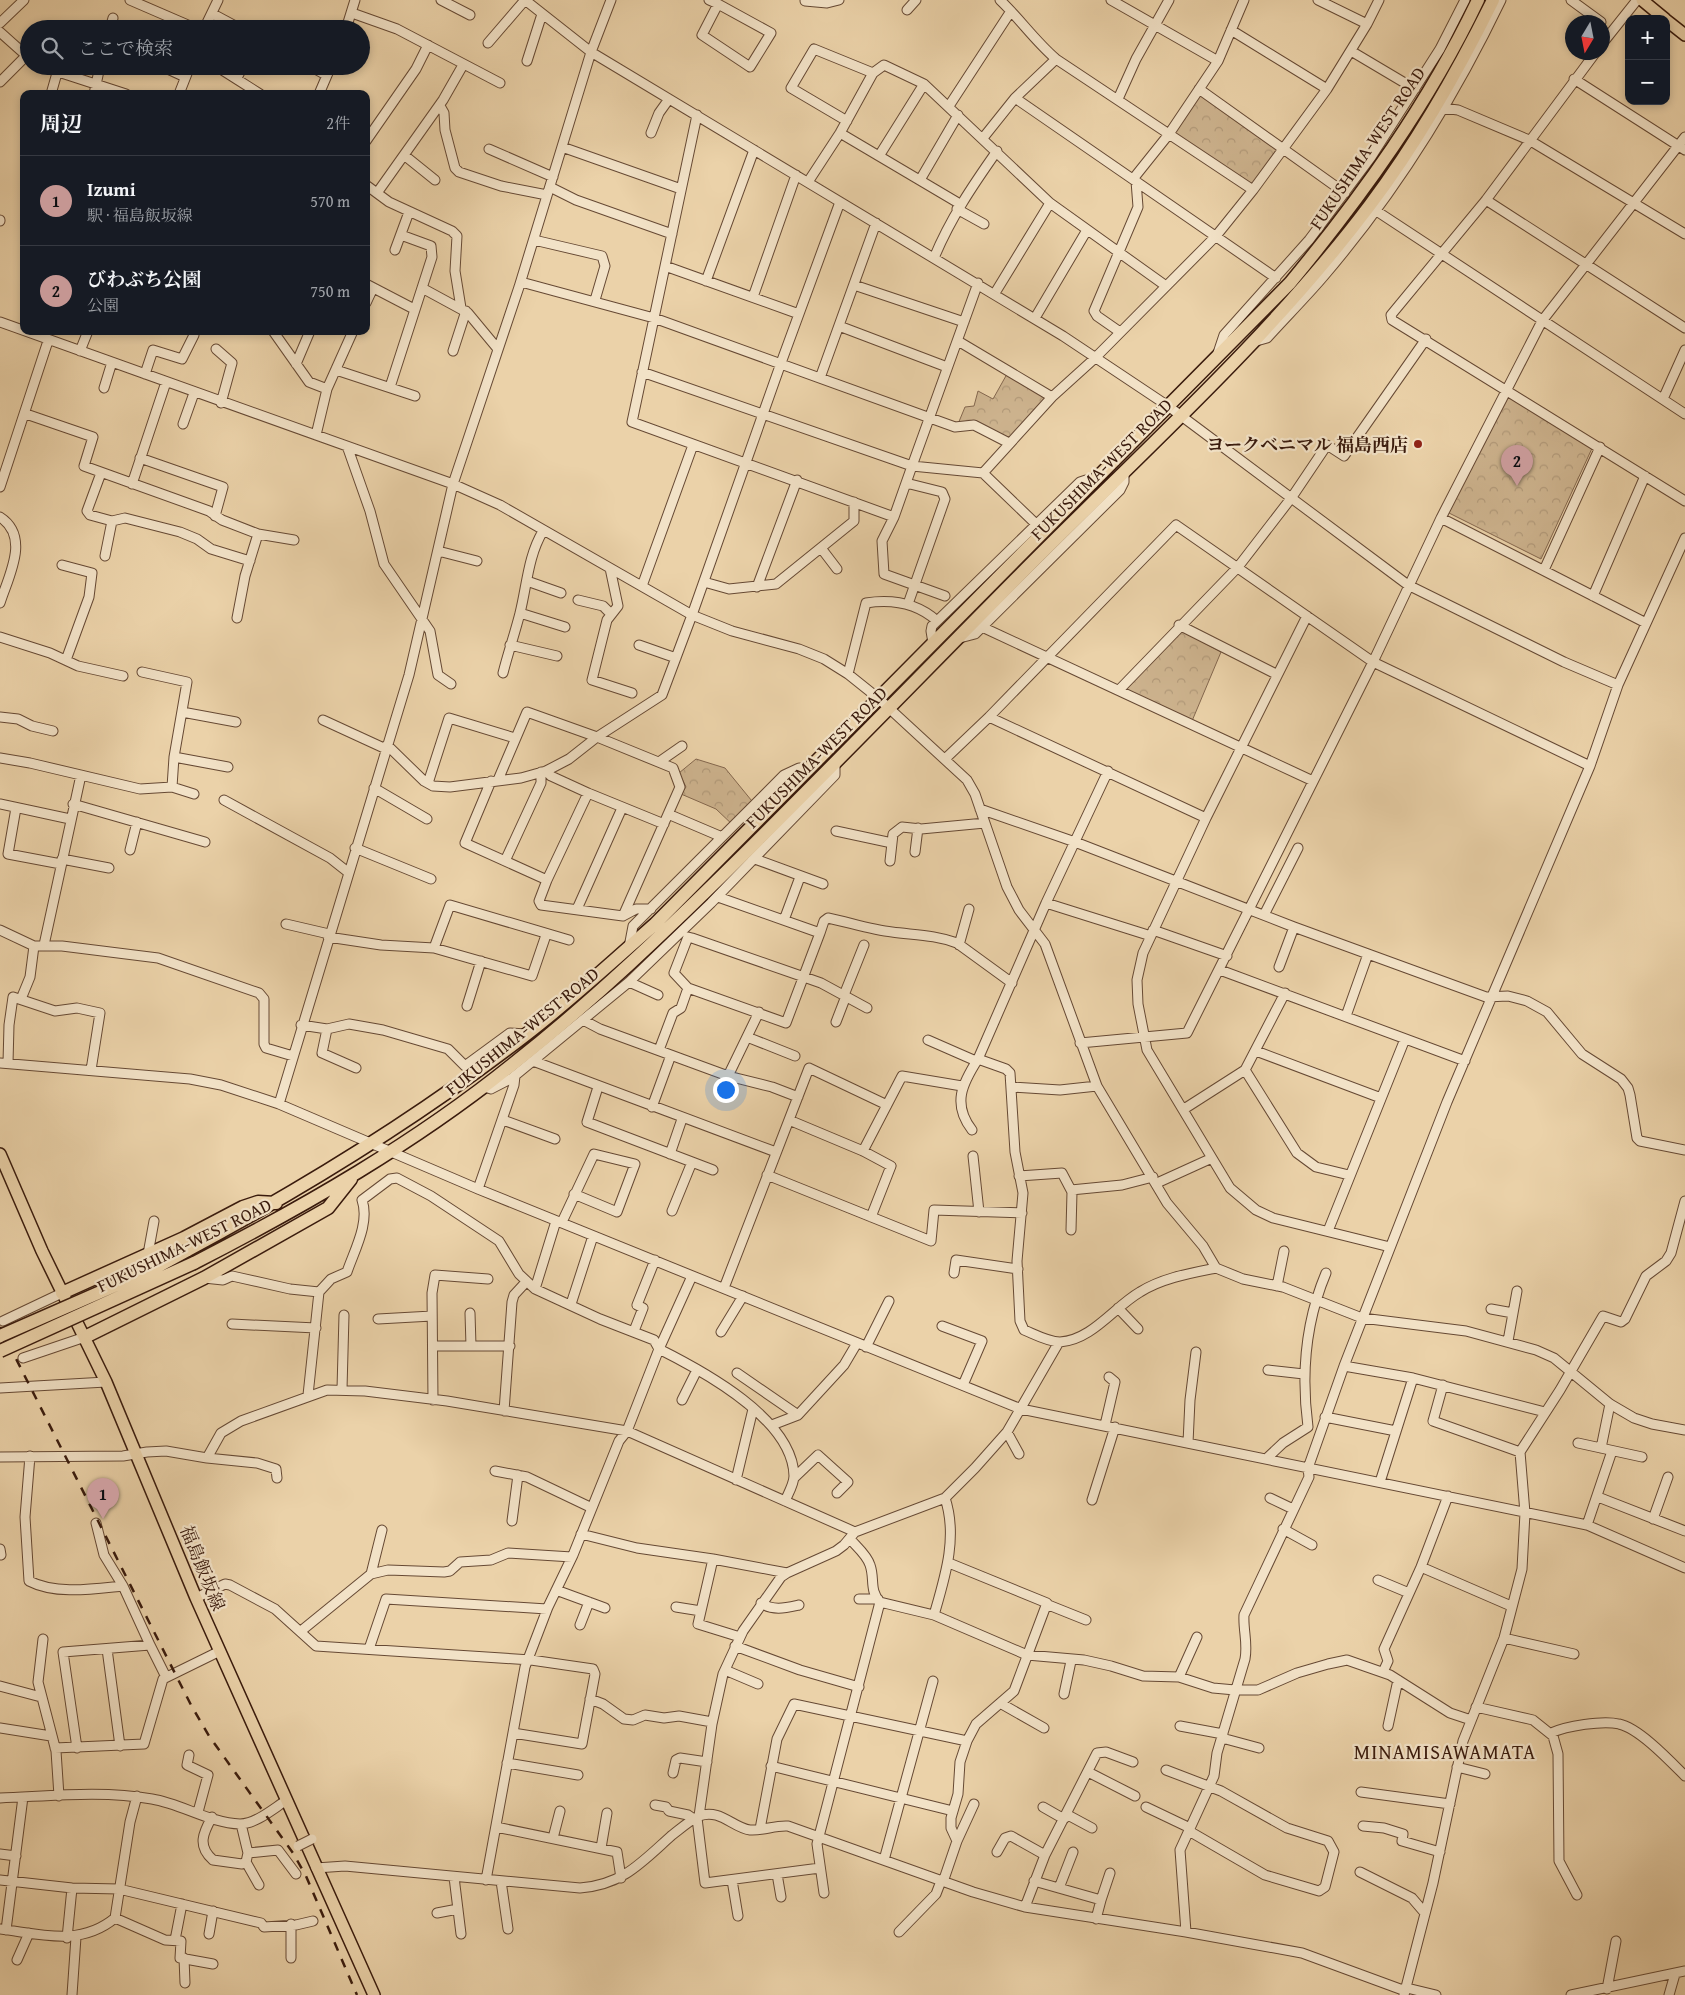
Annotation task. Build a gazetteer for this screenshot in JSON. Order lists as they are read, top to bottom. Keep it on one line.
{"streets":{"highway":["FUKUSHIMA-WEST ROAD"],"main road":["福島飯坂線"]},"districts":["MINAMISAWAMATA"],"places":["ヨークベニマル 福島西店"],"north":"bottom","page":{"map_buttons":["+","−"],"search":"ここで検索","heading":["周辺","2件"],"list":[{"mark":"1","name":"Izumi","note":"駅 · 福島飯坂線","value":"570 m"},{"mark":"2","name":"びわぶち公園","note":"公園","value":"750 m"}],"pins":["2","1"]}}
